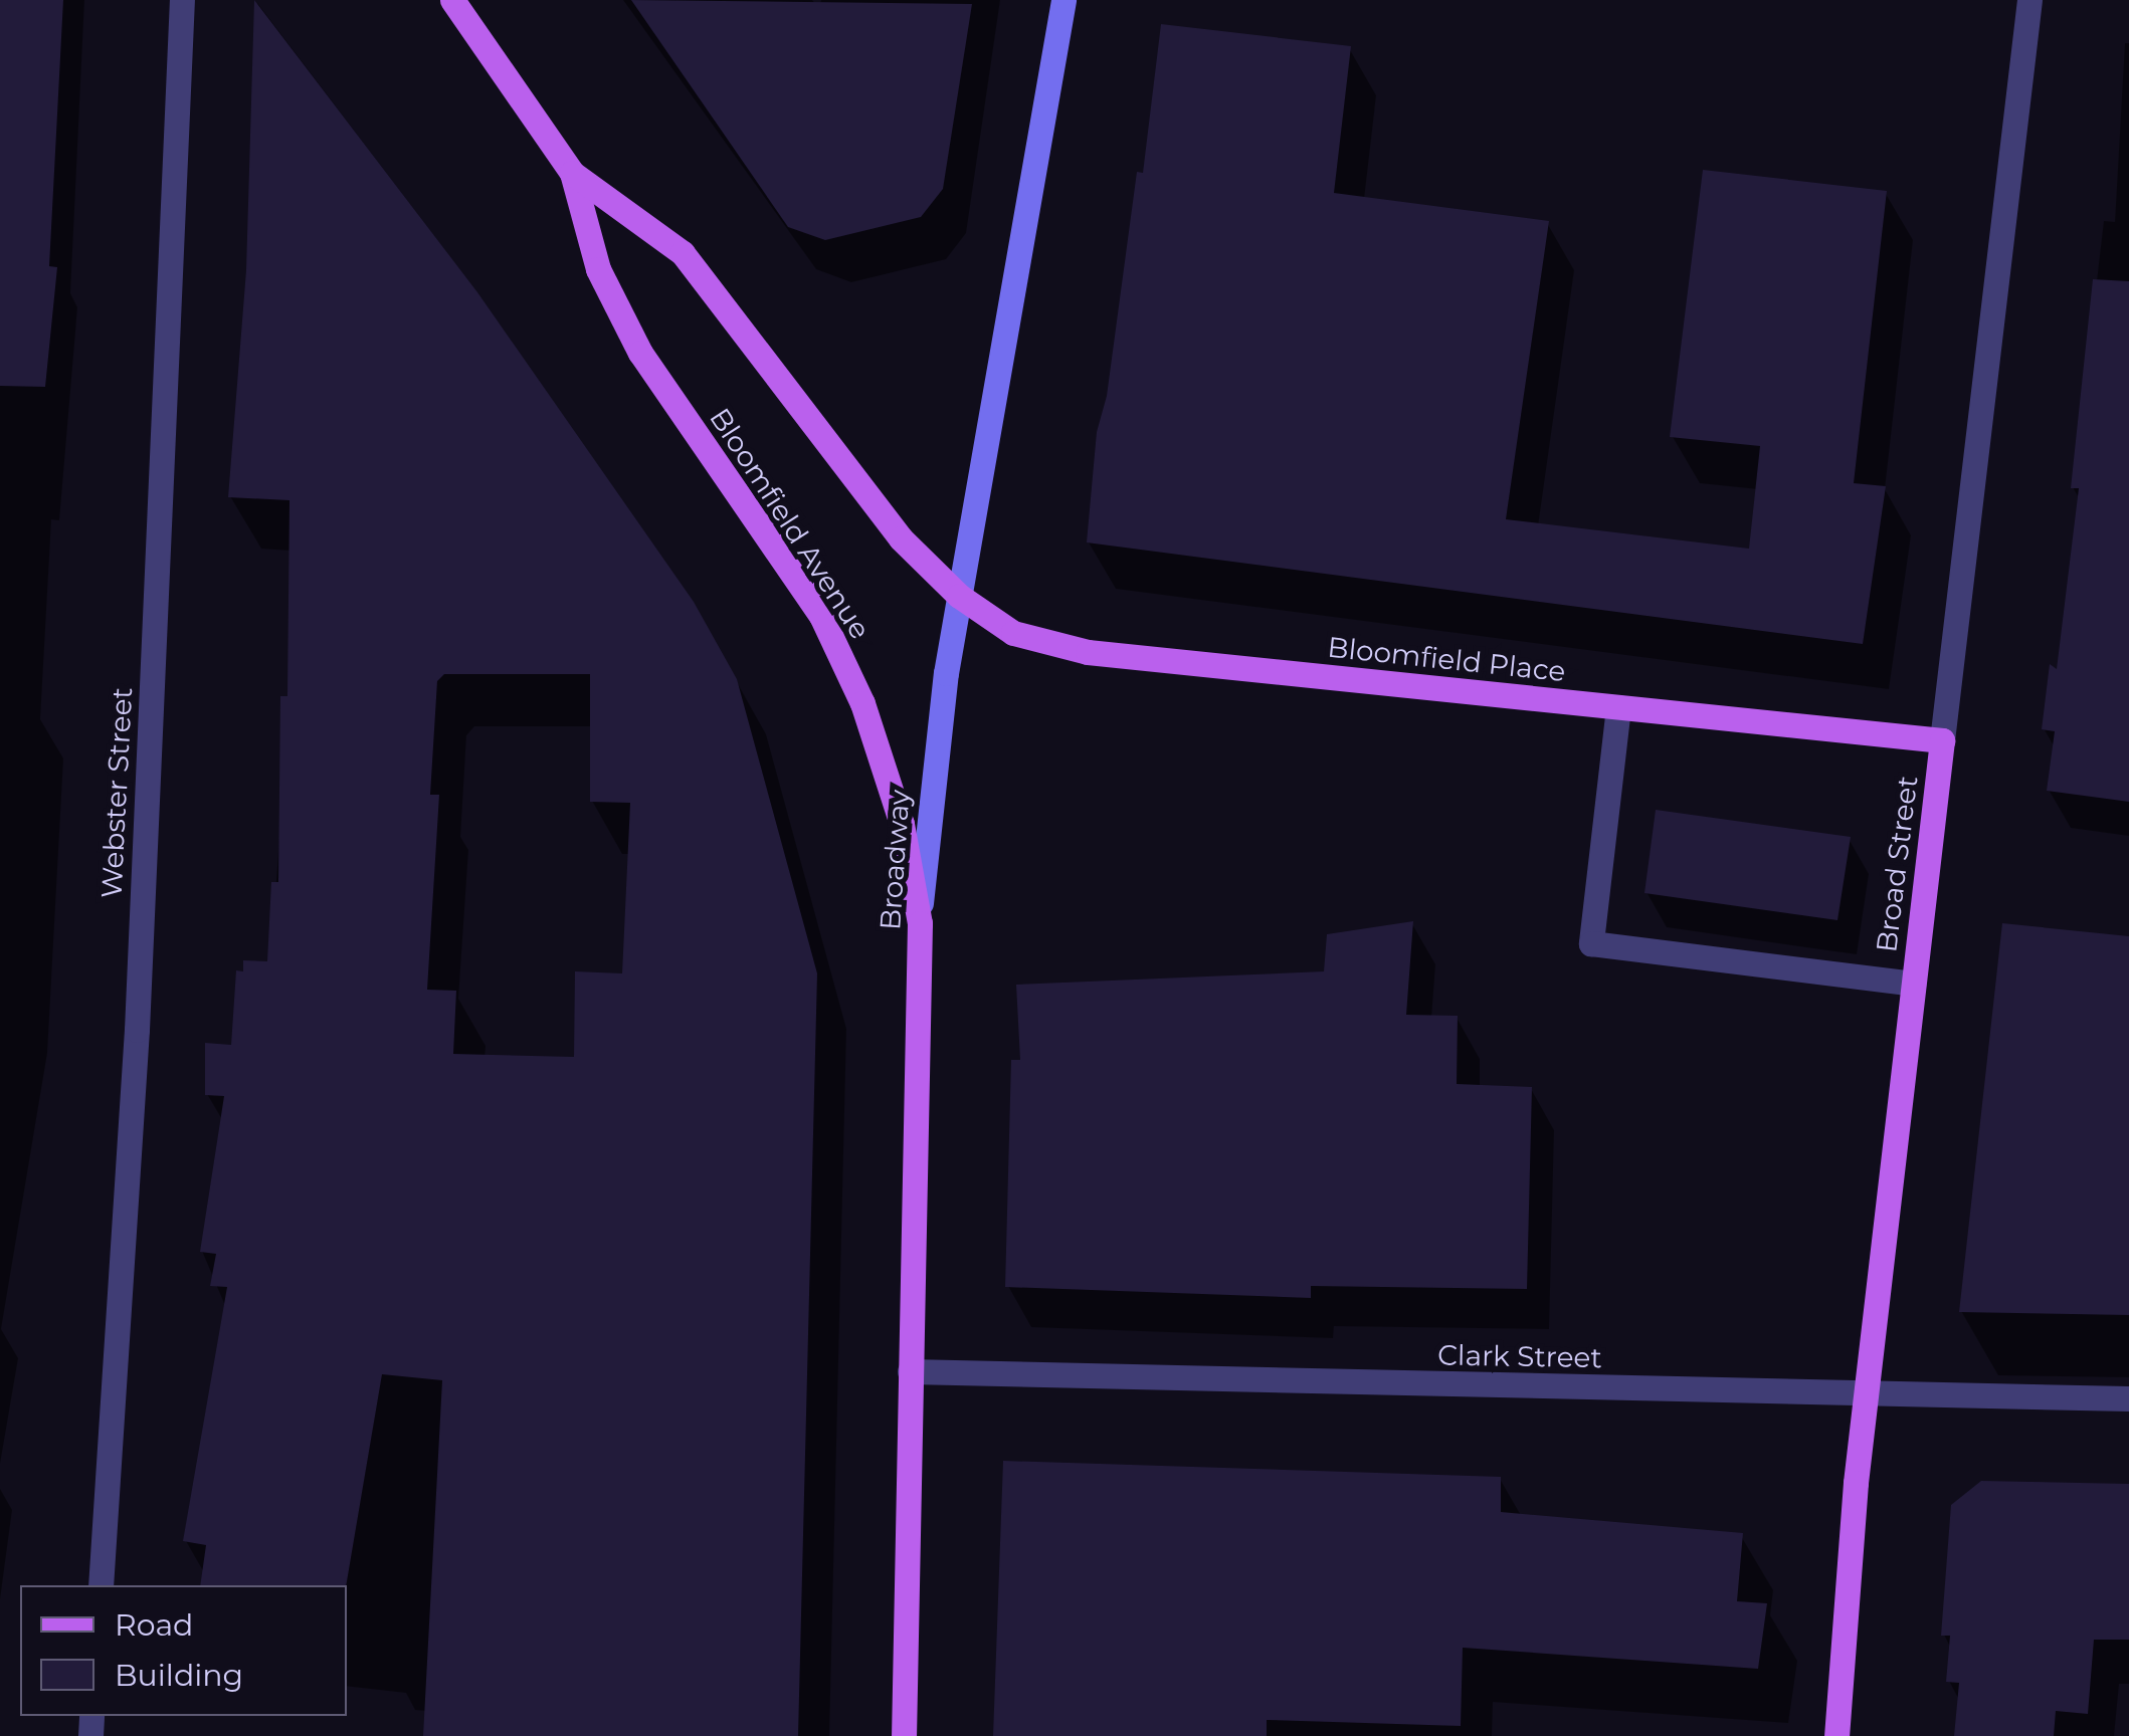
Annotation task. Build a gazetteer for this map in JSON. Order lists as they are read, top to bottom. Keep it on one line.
{"streets":{"main road":["Bloomfield Avenue","Bloomfield Place","Broadway","Broad Street"],"street":["Webster Street","Clark Street"]},"crossings":[["Bloomfield Avenue","Bloomfield Place"],["Bloomfield Avenue","Broadway"],["Bloomfield Place","Broadway"],["Bloomfield Place","Broad Street"],["Broadway","Clark Street"],["Broad Street","Clark Street"]],"legend":["Road","Building"]}
